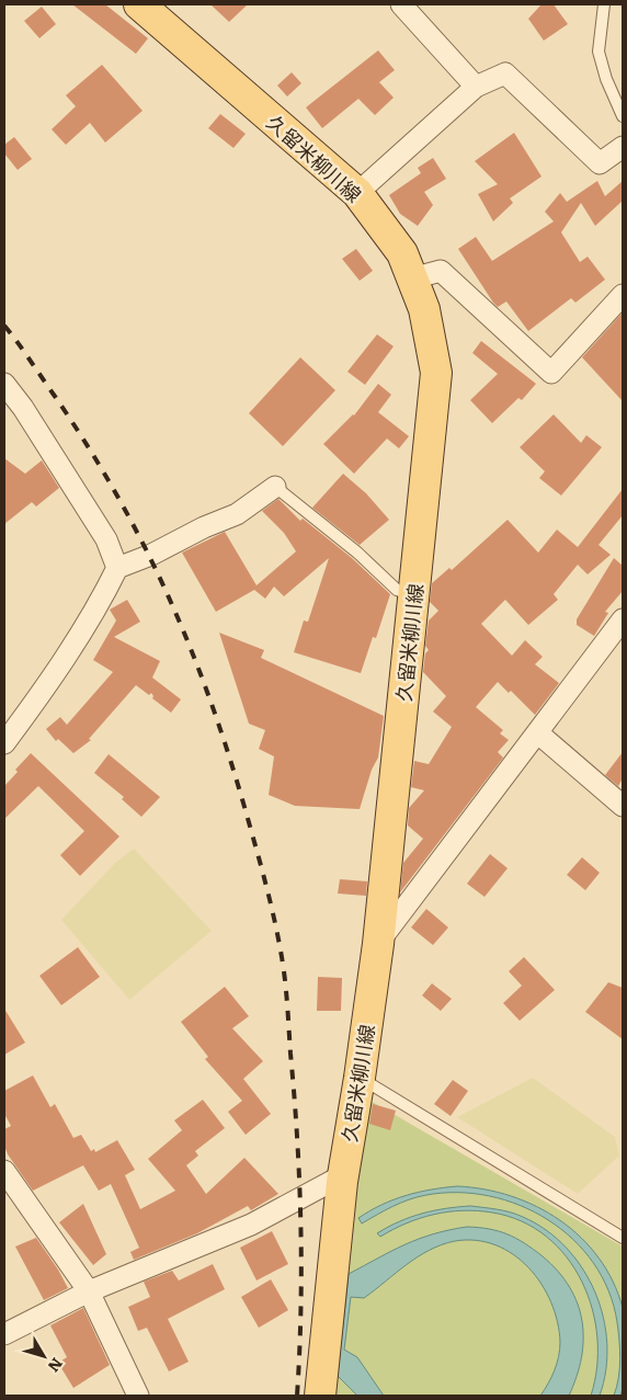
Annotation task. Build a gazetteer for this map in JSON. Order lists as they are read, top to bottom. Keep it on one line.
{"streets":{"main road":["久留米柳川線"]},"north":"bottom right"}
